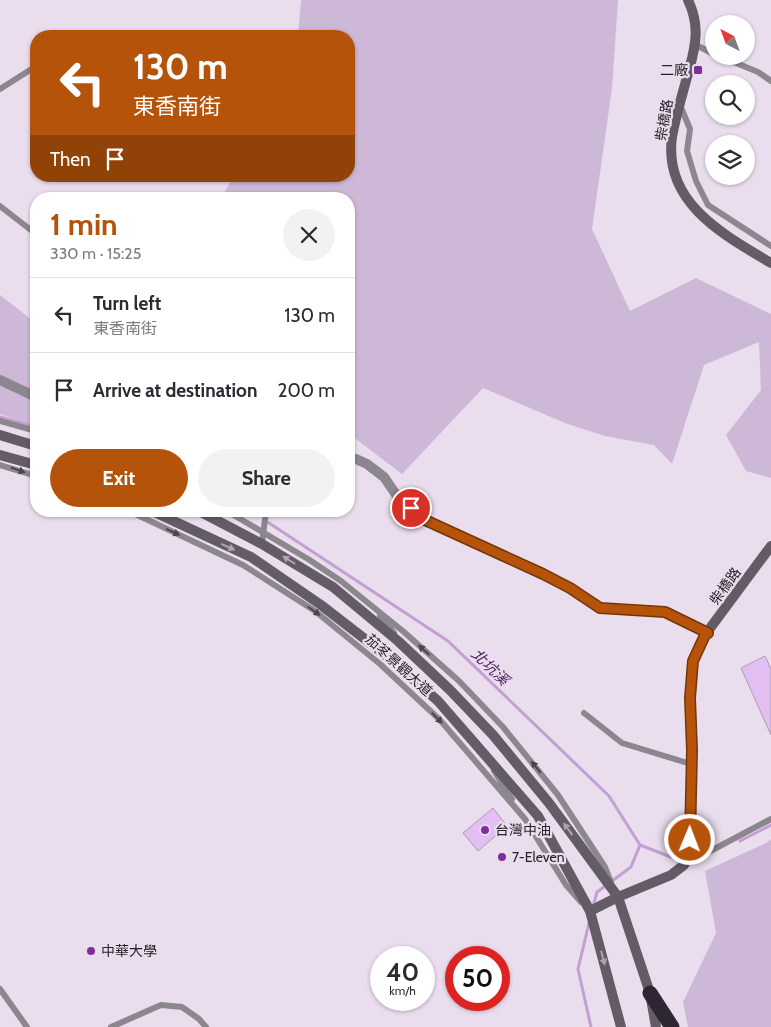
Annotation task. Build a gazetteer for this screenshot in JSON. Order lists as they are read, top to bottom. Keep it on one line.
{"streets":{"street":["柴橋路","茄苳景觀大道"]},"water":["北坑溪"],"places":{"transit":["二廠"],"other":["台灣中油","7-Eleven","中華大學"]},"north":"top left","page":{"turn":["130 m","東香南街"],"then":"Then","heading":["1 min","330 m · 15:25"],"list":[{"name":"Turn left","note":"東香南街","value":"130 m"},{"name":"Arrive at destination","value":"200 m"}],"buttons":["Exit","Share"],"speed":"40 km/h","limit":"50"}}
